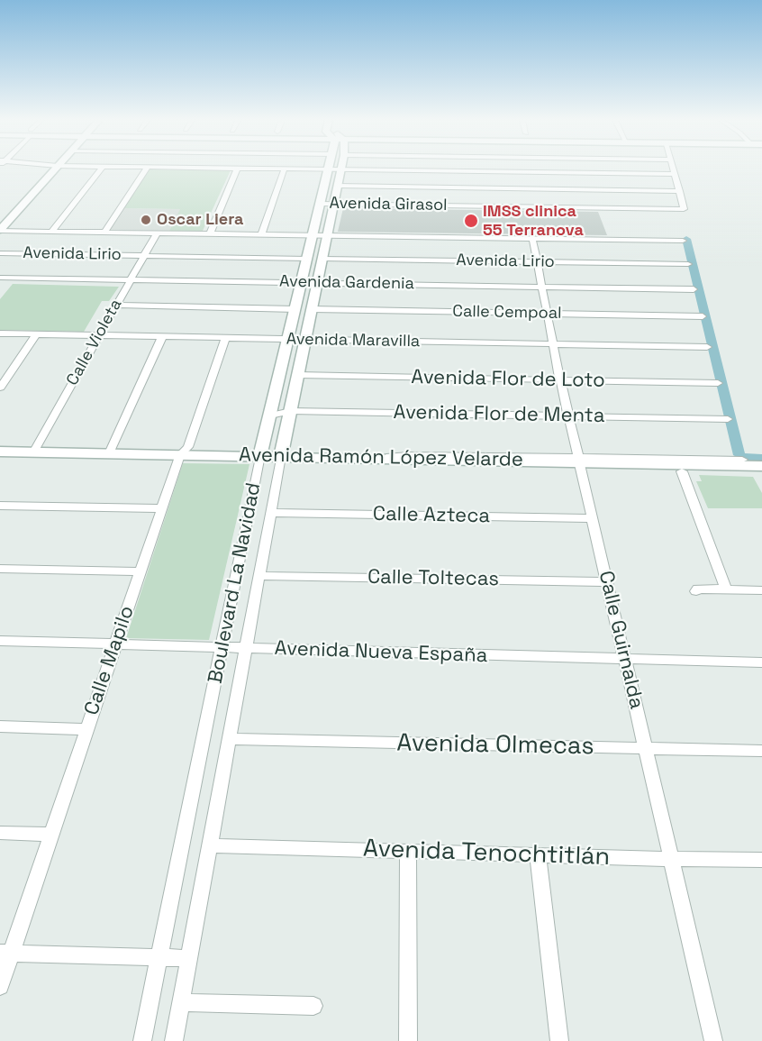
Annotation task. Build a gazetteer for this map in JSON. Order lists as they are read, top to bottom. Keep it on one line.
{"streets":{"street":["Avenida Girasol","Avenida Lirio","Avenida Gardenia","Calle Cempoal","Avenida Maravilla","Calle Violeta","Avenida Flor de Loto","Avenida Flor de Menta","Avenida Ramón López Velarde","Calle Azteca","Calle Toltecas","Boulevard La Navidad","Calle Guirnalda","Avenida Nueva España","Calle Mapilo","Avenida Olmecas","Avenida Tenochtitlán"]},"crossings":[["Avenida Girasol","Boulevard La Navidad"],["Avenida Lirio","Calle Violeta"],["Avenida Lirio","Boulevard La Navidad"],["Avenida Lirio","Calle Guirnalda"],["Avenida Gardenia","Calle Violeta"],["Avenida Gardenia","Boulevard La Navidad"],["Avenida Gardenia","Calle Guirnalda"],["Calle Cempoal","Boulevard La Navidad"],["Calle Cempoal","Calle Guirnalda"],["Avenida Maravilla","Calle Violeta"],["Avenida Maravilla","Boulevard La Navidad"],["Avenida Maravilla","Calle Guirnalda"],["Avenida Maravilla","Calle Mapilo"],["Calle Violeta","Avenida Ramón López Velarde"],["Avenida Flor de Loto","Boulevard La Navidad"],["Avenida Flor de Loto","Calle Guirnalda"],["Avenida Flor de Menta","Boulevard La Navidad"],["Avenida Flor de Menta","Calle Guirnalda"],["Avenida Ramón López Velarde","Boulevard La Navidad"],["Avenida Ramón López Velarde","Calle Guirnalda"],["Avenida Ramón López Velarde","Calle Mapilo"],["Calle Azteca","Boulevard La Navidad"],["Calle Azteca","Calle Guirnalda"],["Calle Toltecas","Boulevard La Navidad"],["Calle Toltecas","Calle Guirnalda"],["Boulevard La Navidad","Avenida Nueva España"],["Boulevard La Navidad","Avenida Olmecas"],["Boulevard La Navidad","Avenida Tenochtitlán"],["Calle Guirnalda","Avenida Nueva España"],["Calle Guirnalda","Avenida Olmecas"],["Calle Guirnalda","Avenida Tenochtitlán"],["Avenida Nueva España","Calle Mapilo"]],"places":["Oscar Liera","IMSS clinica 55 Terranova"]}
